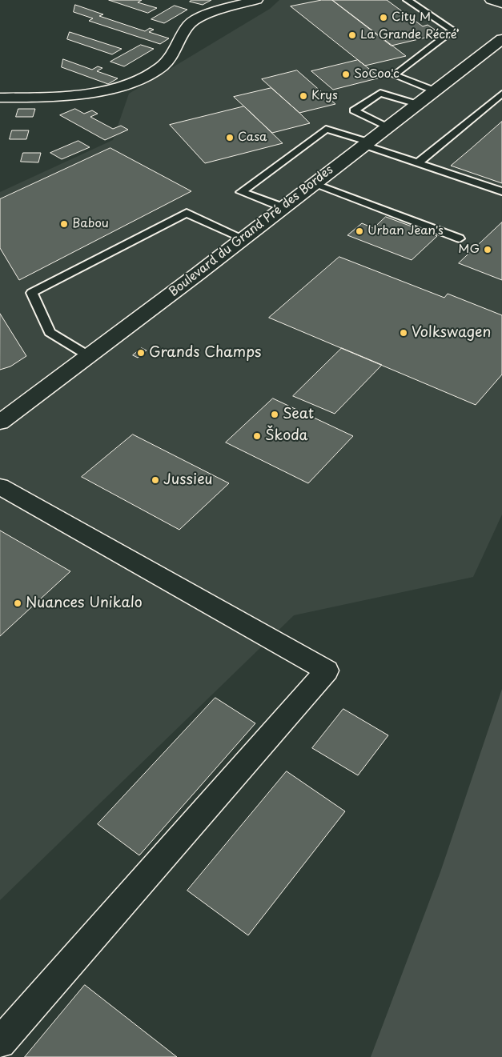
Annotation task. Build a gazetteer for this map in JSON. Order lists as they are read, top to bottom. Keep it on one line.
{"streets":{"street":["Boulevard du Grand Pré des Bordes"]},"places":["City M","La Grande Récré","SoCoo'c","Krys","Casa","Babou","Urban Jean's","MG","Volkswagen","Grands Champs","Seat","Škoda","Jussieu","Nuances Unikalo"]}
